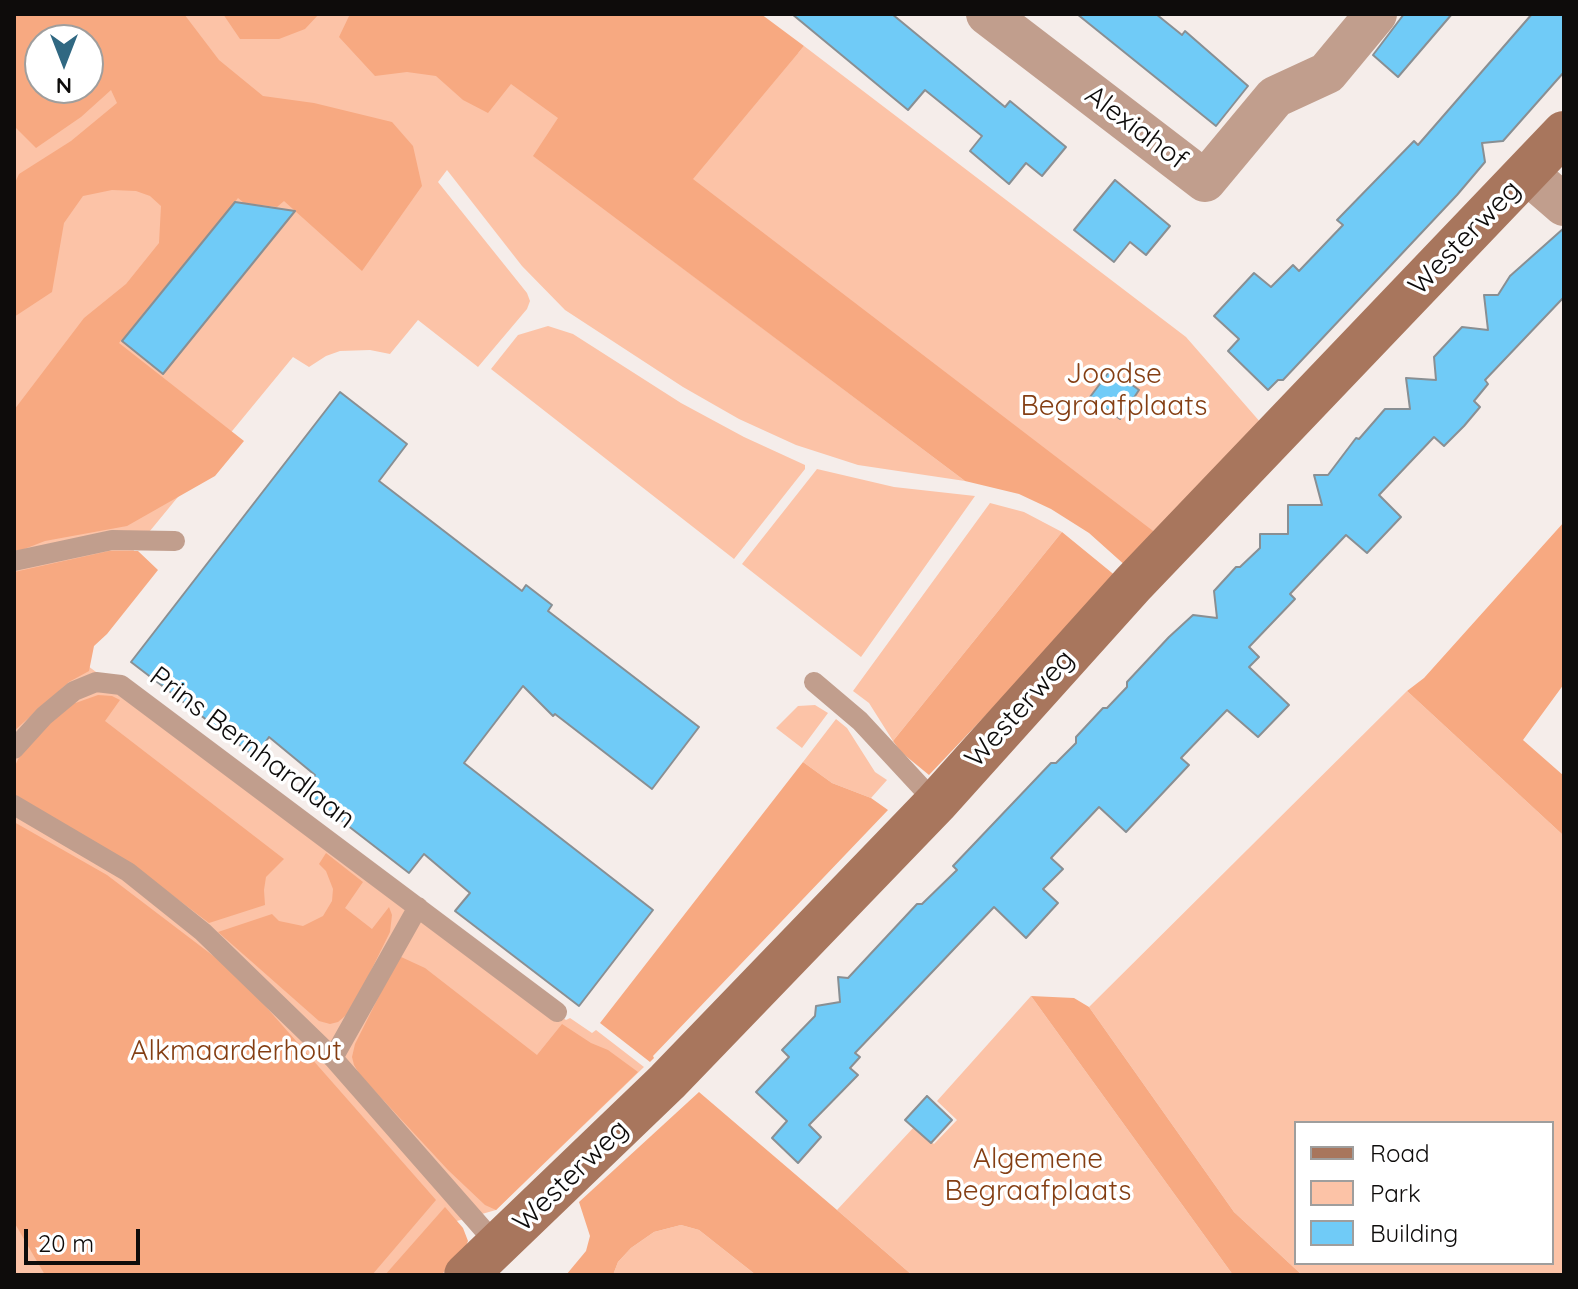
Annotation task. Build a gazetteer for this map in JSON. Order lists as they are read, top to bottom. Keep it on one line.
{"streets":{"street":["Alexiahof","Westerweg"],"lane":["Prins Bernhardlaan"]},"parks":["Joodse Begraafplaats","Alkmaarderhout","Algemene Begraafplaats"],"legend":["Road","Park","Building"],"scale_bar":"20 m","north":"bottom"}
